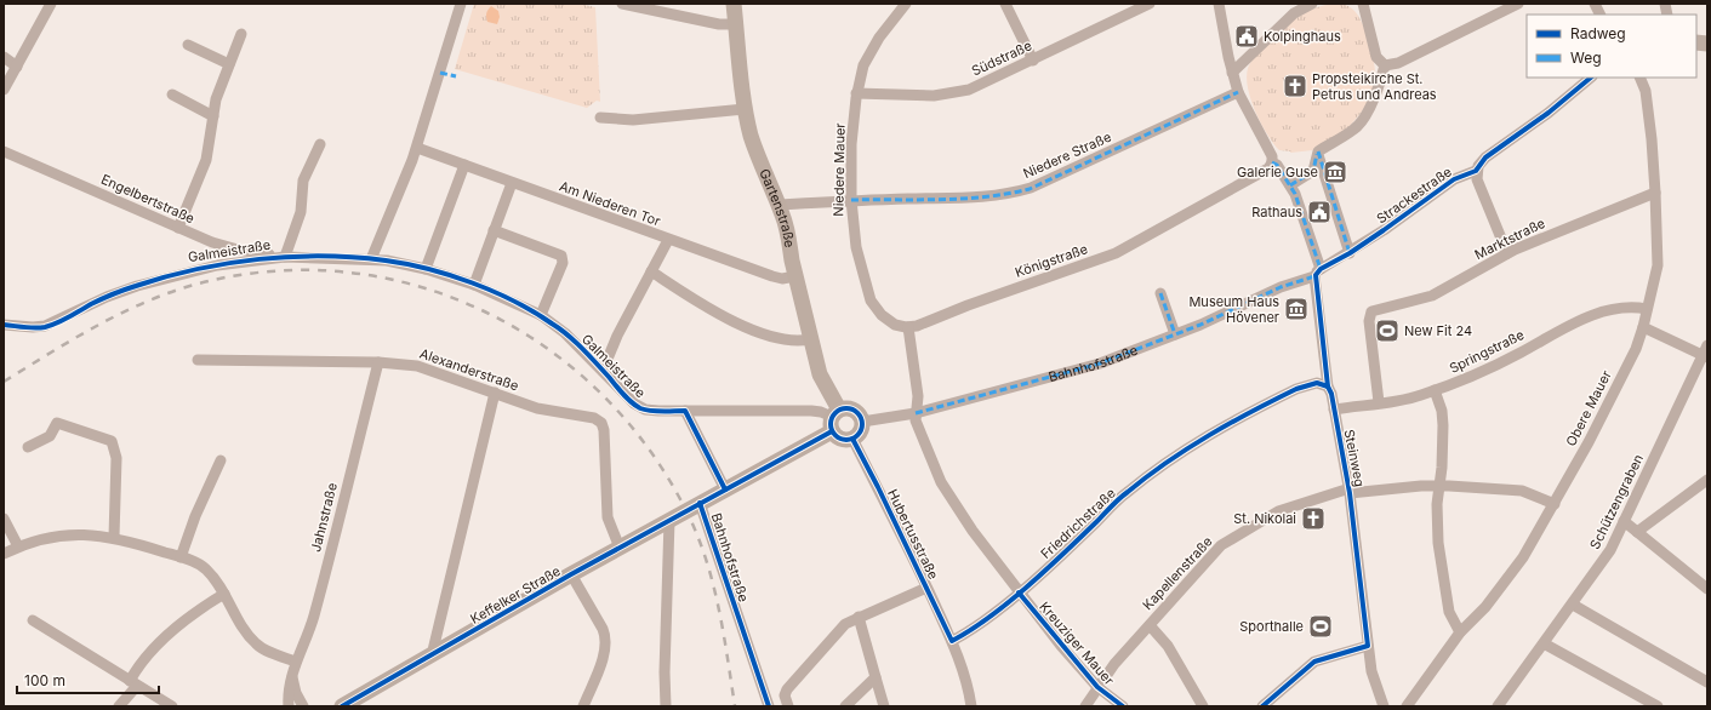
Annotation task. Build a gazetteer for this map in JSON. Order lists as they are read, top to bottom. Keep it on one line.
{"streets":{"street":["Südstraße","Niedere Straße","Niedere Mauer","Strackestraße","Engelbertstraße","Am Niederen Tor","Gartenstraße","Marktstraße","Galmeistraße","Königstraße","Springstraße","Bahnhofstraße","Alexanderstraße","Obere Mauer","Steinweg","Schützengraben","Jahnstraße","Friedrichstraße","Hubertusstraße","Kapellenstraße","Keffelker Straße","Kreuziger Mauer"]},"crossings":[["Südstraße","Niedere Mauer"],["Niedere Straße","Niedere Mauer"],["Niedere Straße","Gartenstraße"],["Niedere Straße","Steinweg"],["Niedere Mauer","Königstraße"],["Strackestraße","Bahnhofstraße"],["Strackestraße","Steinweg"],["Engelbertstraße","Galmeistraße"],["Am Niederen Tor","Gartenstraße"],["Gartenstraße","Galmeistraße"],["Gartenstraße","Bahnhofstraße"],["Gartenstraße","Hubertusstraße"],["Marktstraße","Springstraße"],["Marktstraße","Obere Mauer"],["Galmeistraße","Bahnhofstraße"],["Galmeistraße","Hubertusstraße"],["Königstraße","Steinweg"],["Springstraße","Obere Mauer"],["Springstraße","Steinweg"],["Bahnhofstraße","Steinweg"],["Bahnhofstraße","Hubertusstraße"],["Bahnhofstraße","Keffelker Straße"],["Bahnhofstraße","Kreuziger Mauer"],["Alexanderstraße","Jahnstraße"],["Alexanderstraße","Keffelker Straße"],["Obere Mauer","Kapellenstraße"],["Steinweg","Friedrichstraße"],["Steinweg","Kapellenstraße"],["Friedrichstraße","Hubertusstraße"],["Friedrichstraße","Kreuziger Mauer"],["Kapellenstraße","Kreuziger Mauer"]],"places":{"public building":["Kolpinghaus","Rathaus"],"church":["Propsteikirche St. Petrus und Andreas","St. Nikolai"],"museum":["Galerie Guse","Museum Haus Hövener"],"sports":["New Fit 24","Sporthalle"]},"legend":["Radweg","Weg"],"scale_bar":"100 m"}
